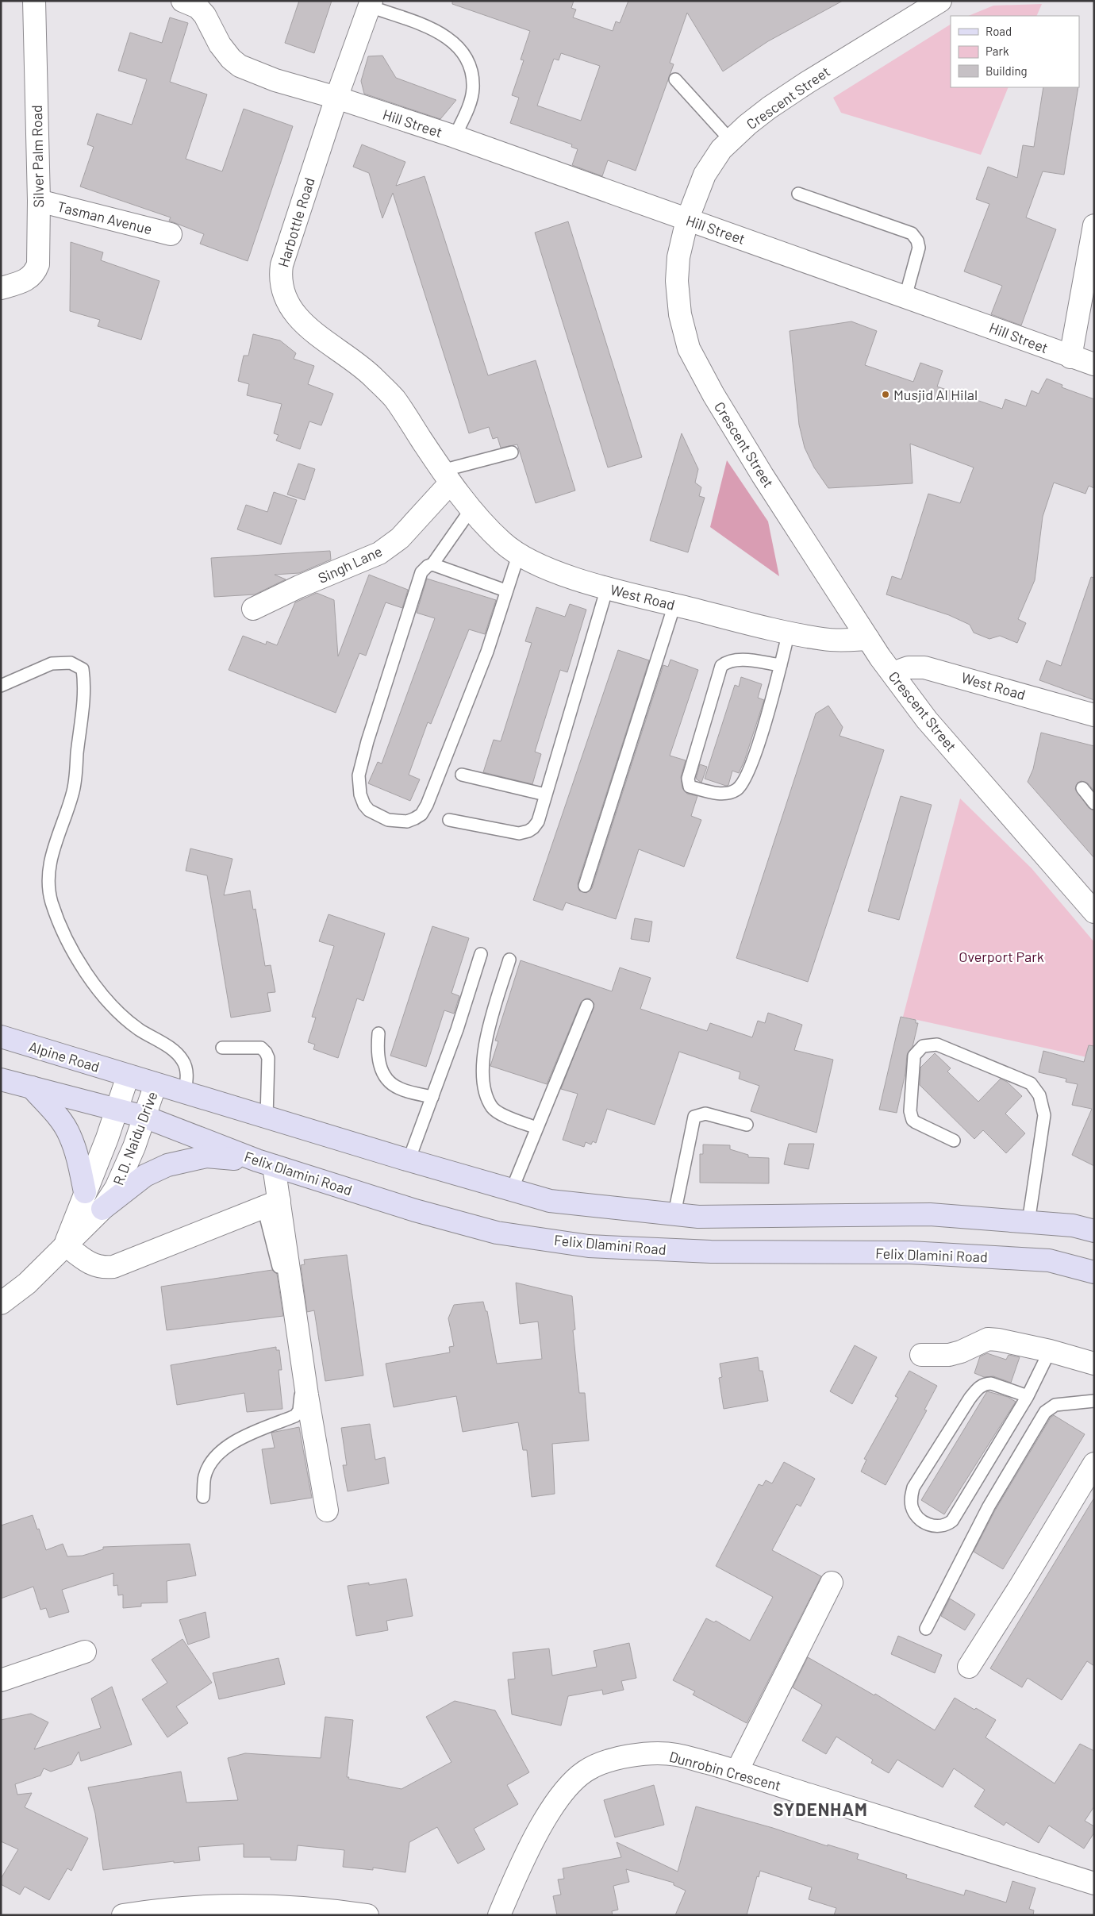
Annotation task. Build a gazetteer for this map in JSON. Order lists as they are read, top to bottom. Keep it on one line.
{"streets":{"main road":["Alpine Road","Felix Dlamini Road"],"street":["Crescent Street","Hill Street","Silver Palm Road","Tasman Avenue","Harbottle Road","Singh Lane","West Road","R.D. Naidu Drive","Dunrobin Crescent"]},"crossings":[["Crescent Street","Hill Street"],["Crescent Street","West Road"],["Hill Street","Harbottle Road"],["Silver Palm Road","Tasman Avenue"],["Harbottle Road","Singh Lane"],["Harbottle Road","West Road"],["Singh Lane","West Road"],["Alpine Road","R.D. Naidu Drive"],["R.D. Naidu Drive","Felix Dlamini Road"]],"districts":["SYDENHAM"],"parks":["Overport Park"],"places":["Musjid Al Hilal"],"legend":["Road","Park","Building"]}
